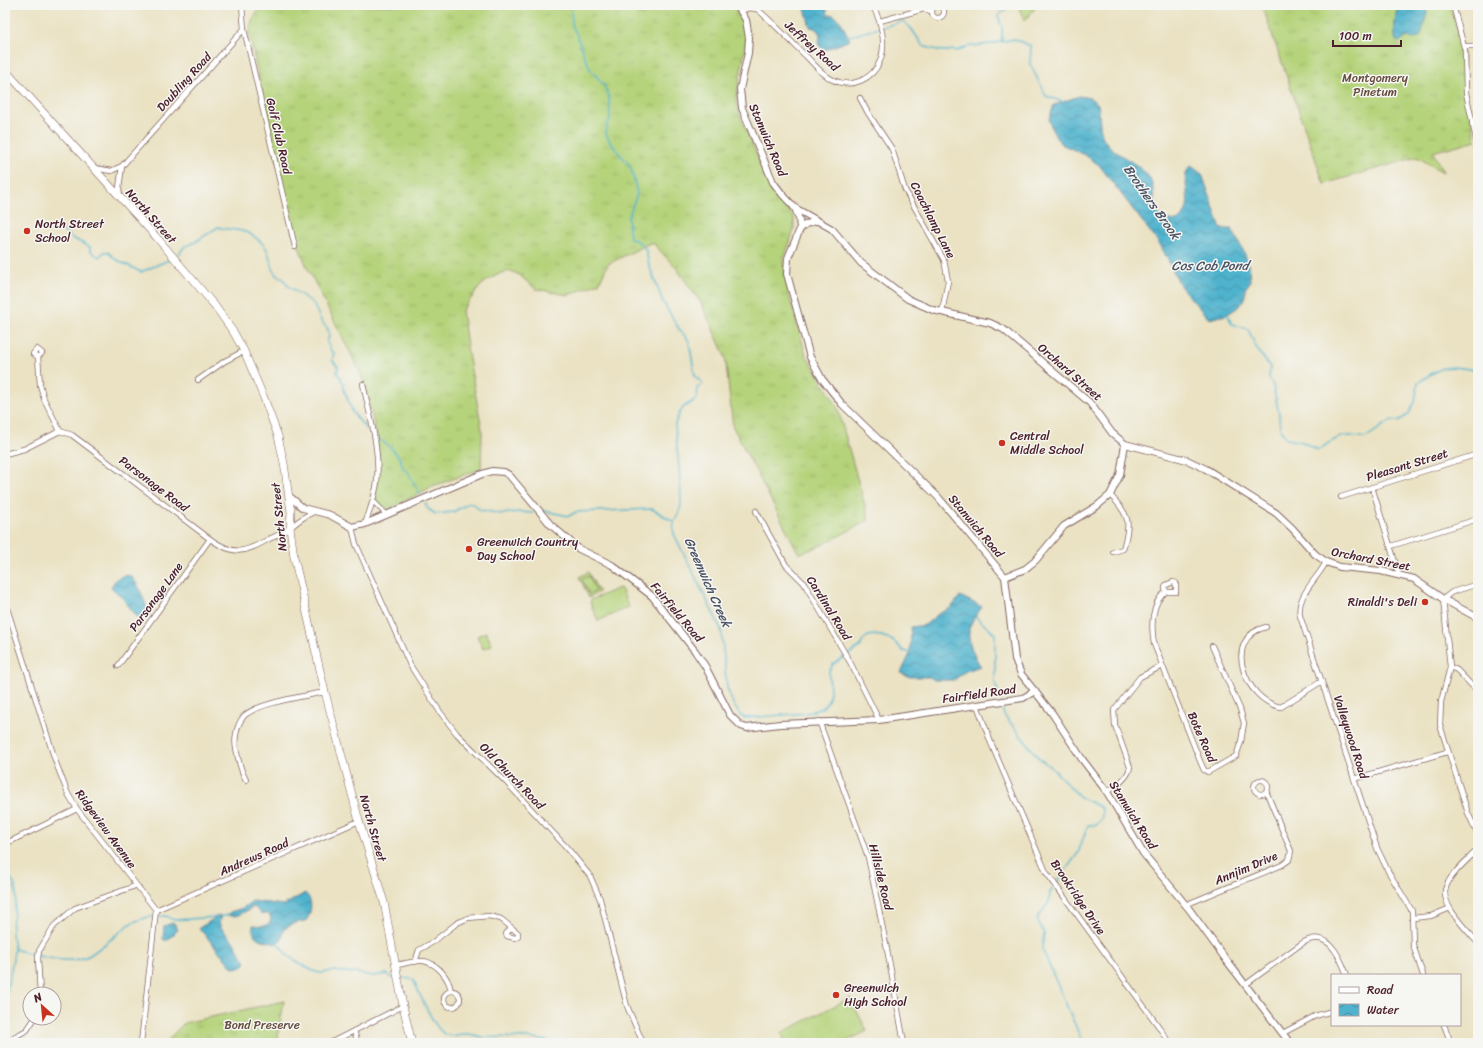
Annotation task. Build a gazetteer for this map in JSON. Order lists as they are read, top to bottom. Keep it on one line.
{"streets":{"main road":["North Street"],"street":["Jeffrey Road","Doubling Road","Golf Club Road","Stanwich Road","Coachlamp Lane","Orchard Street","Pleasant Street","Parsonage Road","Parsonage Lane","Cardinal Road","Fairfield Road","Bote Road","Valleywood Road","Old Church Road","Ridgeview Avenue","Andrews Road","Annjim Drive","Hillside Road","Brookridge Drive"]},"crossings":[["Jeffrey Road","Stanwich Road"],["Doubling Road","Golf Club Road"],["Stanwich Road","Orchard Street"],["Stanwich Road","Fairfield Road"],["Stanwich Road","Annjim Drive"],["North Street","Parsonage Road"],["North Street","Andrews Road"],["Coachlamp Lane","Orchard Street"],["Orchard Street","Valleywood Road"],["Parsonage Road","Parsonage Lane"],["Cardinal Road","Fairfield Road"],["Fairfield Road","Old Church Road"],["Fairfield Road","Hillside Road"],["Fairfield Road","Brookridge Drive"],["Ridgeview Avenue","Andrews Road"]],"water":["Brothers Brook","Cos Cob Pond","Greenwich Creek"],"parks":["Montgomery Pinetum","Bond Preserve"],"places":["North Street School","Central Middle School","Greenwich Country Day School","Rinaldi's Deli","Greenwich High School"],"legend":["Road","Water"],"scale_bar":"100 m","north":"top left"}
